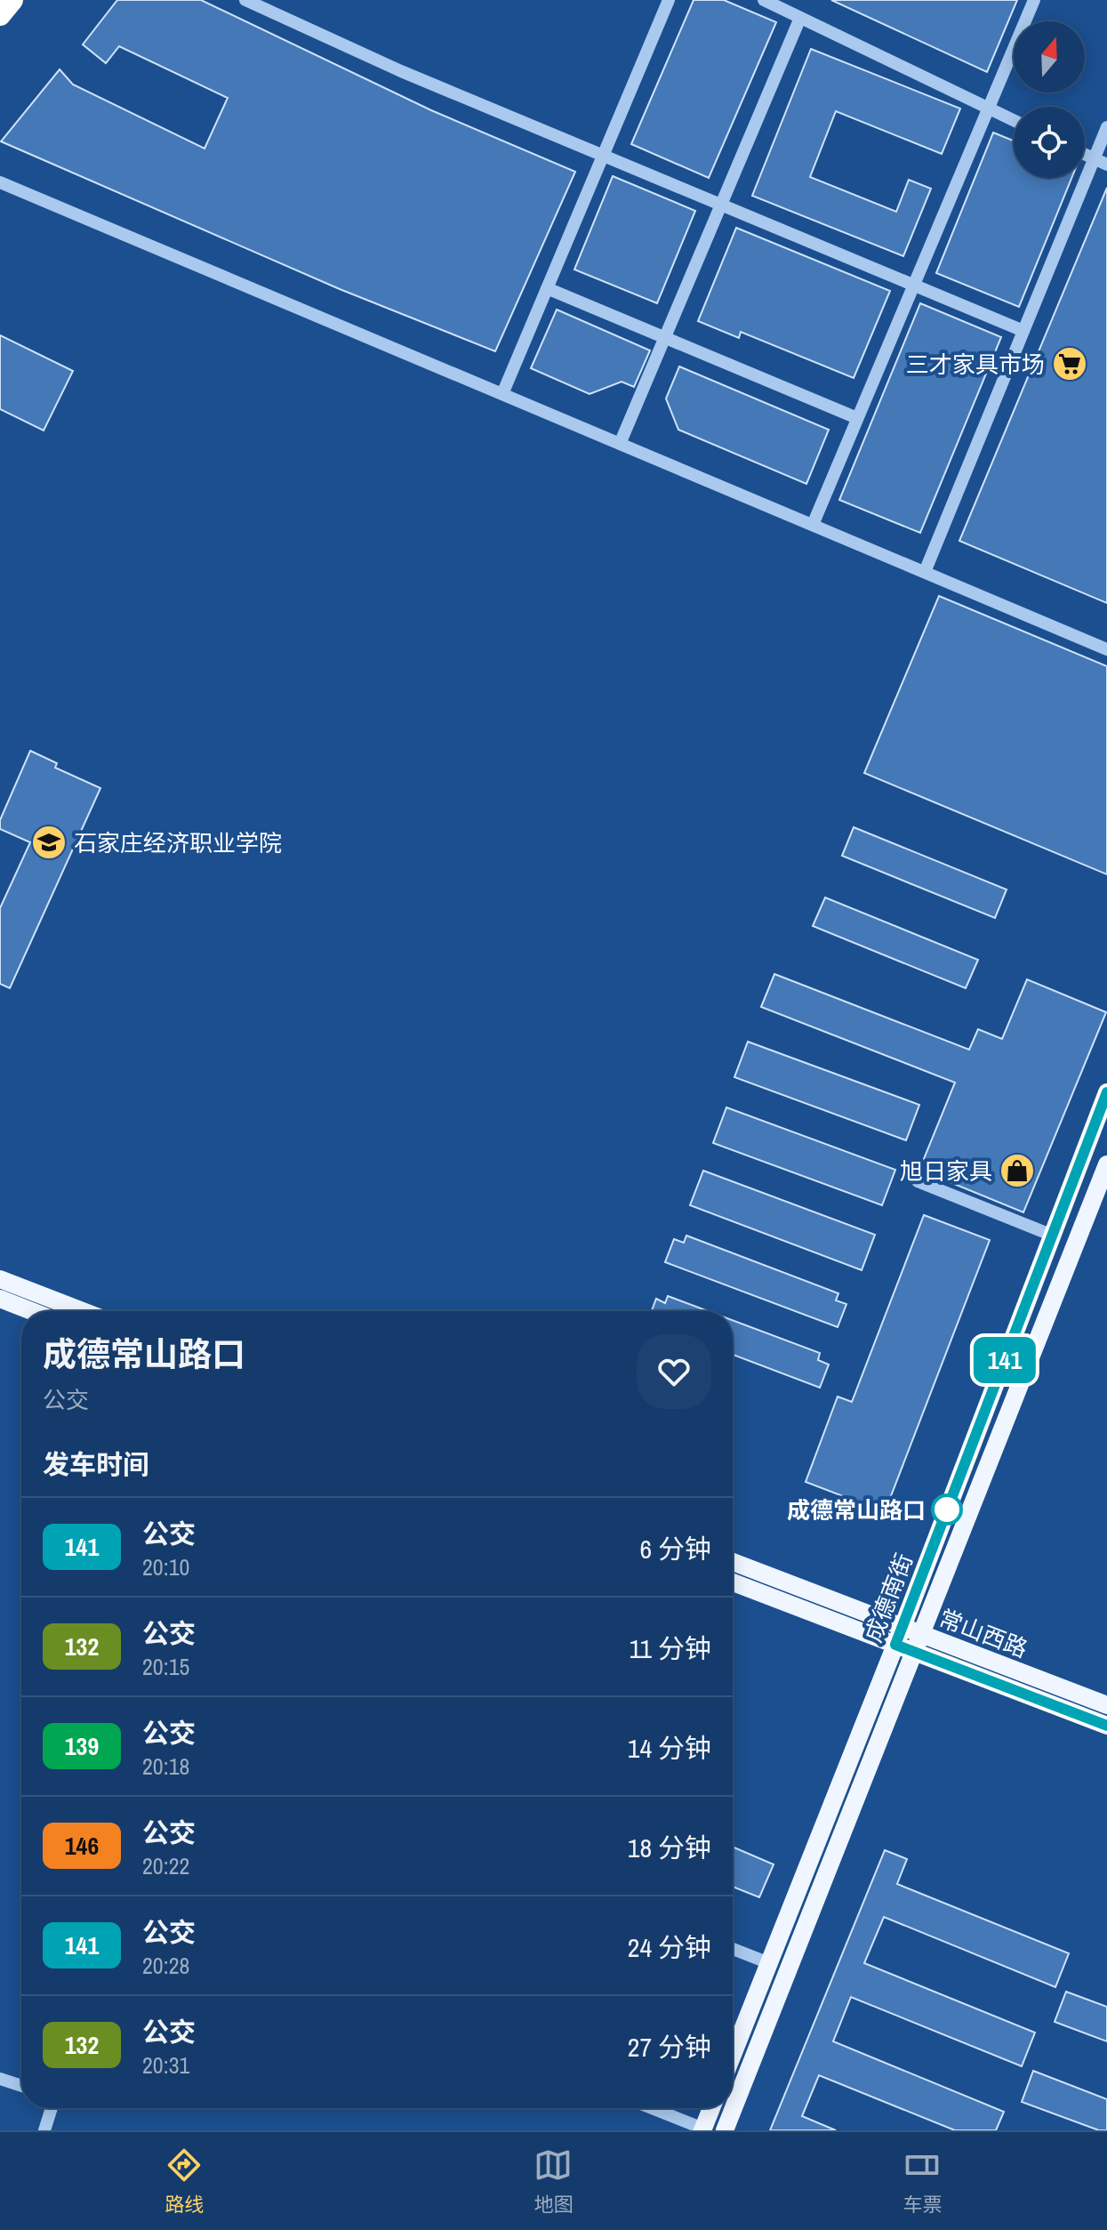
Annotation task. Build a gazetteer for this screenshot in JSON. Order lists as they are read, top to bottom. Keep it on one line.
{"streets":{"main road":["成德南街","常山西路"]},"crossings":[["成德南街","常山西路"]],"places":{"supermarket":["三才家具市场"],"school or university":["石家庄经济职业学院"],"shop":["旭日家具"],"other":["成德常山路口"]},"lines":["bus line 141"],"north":"top","page":{"on_map":"141","heading":[["成德常山路口","公交"],"发车时间"],"list":[{"mark":"141","name":"公交","note":"20:10","value":"6 分钟"},{"mark":"132","name":"公交","note":"20:15","value":"11 分钟"},{"mark":"139","name":"公交","note":"20:18","value":"14 分钟"},{"mark":"146","name":"公交","note":"20:22","value":"18 分钟"},{"mark":"141","name":"公交","note":"20:28","value":"24 分钟"},{"mark":"132","name":"公交","note":"20:31","value":"27 分钟"}],"tabs":["路线","地图","车票"]}}
